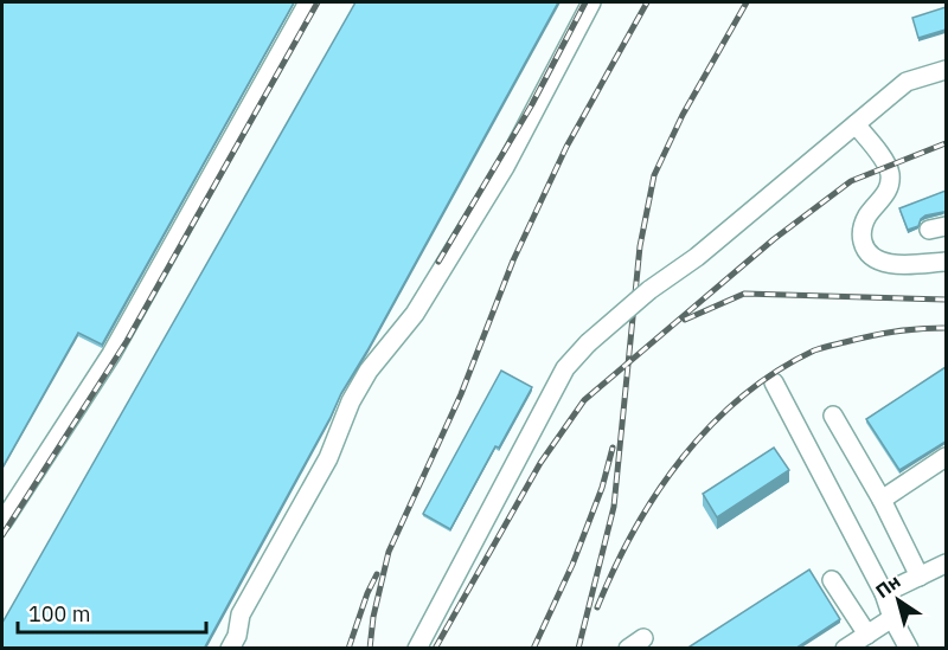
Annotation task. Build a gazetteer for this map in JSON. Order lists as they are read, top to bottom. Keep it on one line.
{"scale_bar":"100 m","north":"top left"}
